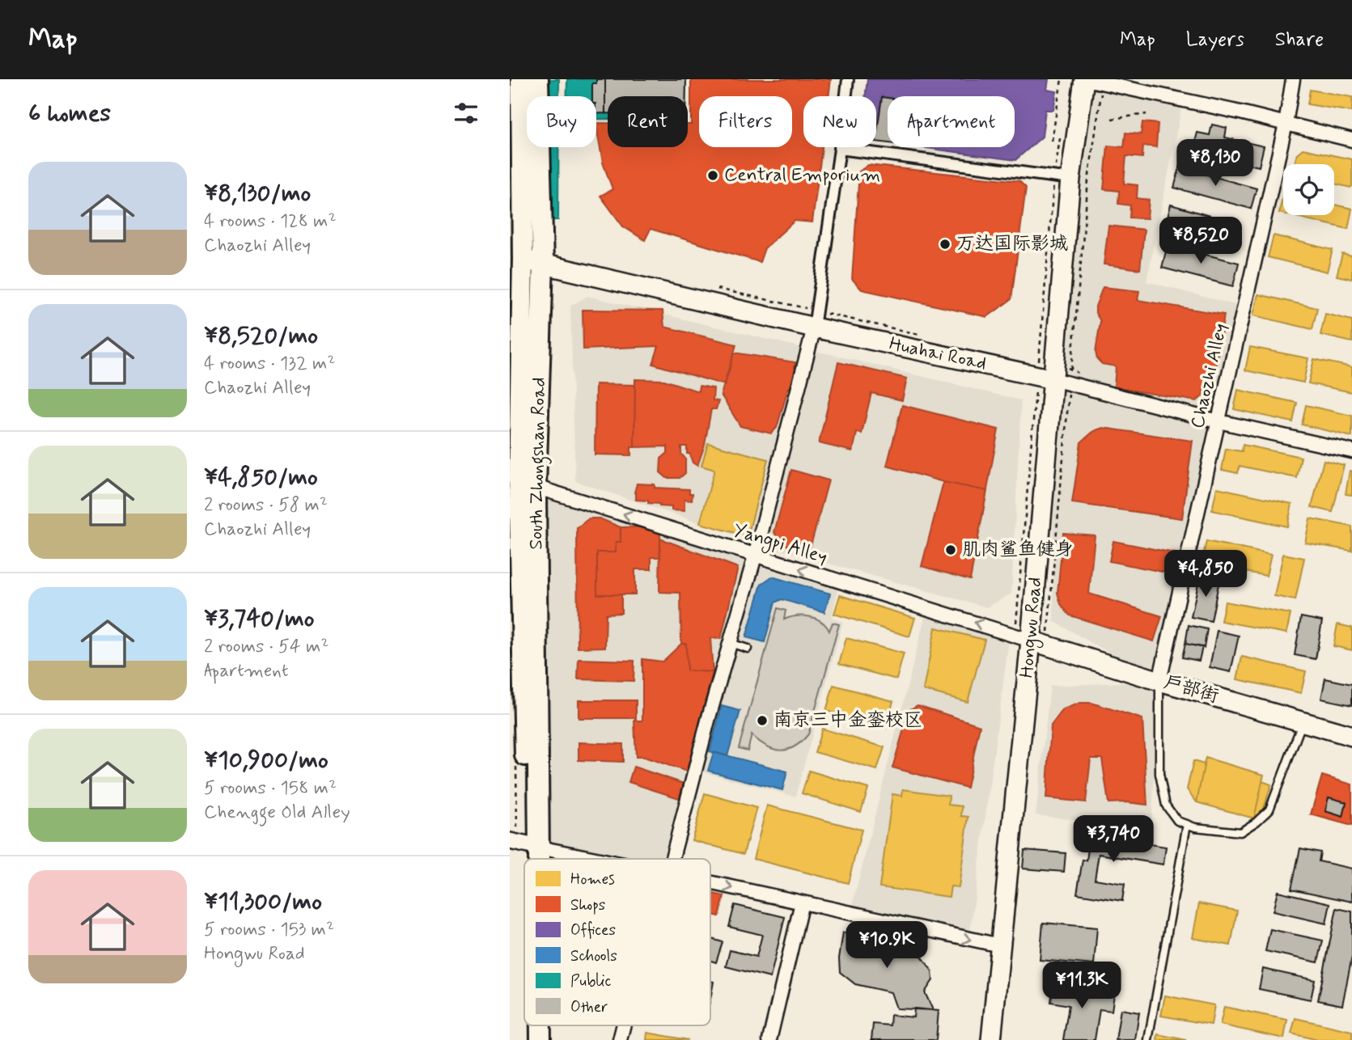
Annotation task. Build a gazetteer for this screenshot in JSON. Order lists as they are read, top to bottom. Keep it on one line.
{"streets":{"main road":["Huahai Road","South Zhongshan Road","Hongwu Road","户部街"],"street":["Chaozhi Alley","Yangpi Alley"]},"crossings":[["Huahai Road","Chaozhi Alley"],["Huahai Road","South Zhongshan Road"],["Huahai Road","Hongwu Road"],["Chaozhi Alley","户部街"],["South Zhongshan Road","Yangpi Alley"],["Yangpi Alley","Hongwu Road"],["Yangpi Alley","户部街"],["Hongwu Road","户部街"]],"one_way":["Yangpi Alley"],"places":["Central Emporium","万达国际影城","肌肉鲨鱼健身","南京三中金銮校区"],"legend":["Homes","Shops","Offices","Schools","Public","Other"],"page":{"header":"Map","nav":["Map","Layers","Share"],"heading":"6 homes","chip":["Buy","Rent","Filters","New","Apartment"],"price":["¥8,130","¥8,520","¥4,850","¥3,740","¥10.9K","¥11.3K"],"list":[{"name":"¥8,130/mo","note":"4 rooms · 128 m² · Chaozhi Alley"},{"name":"¥8,520/mo","note":"4 rooms · 132 m² · Chaozhi Alley"},{"name":"¥4,850/mo","note":"2 rooms · 58 m² · Chaozhi Alley"},{"name":"¥3,740/mo","note":"2 rooms · 54 m² · Apartment"},{"name":"¥10,900/mo","note":"5 rooms · 158 m² · Chengge Old Alley"},{"name":"¥11,300/mo","note":"5 rooms · 153 m² · Hongwu Road"}]}}
